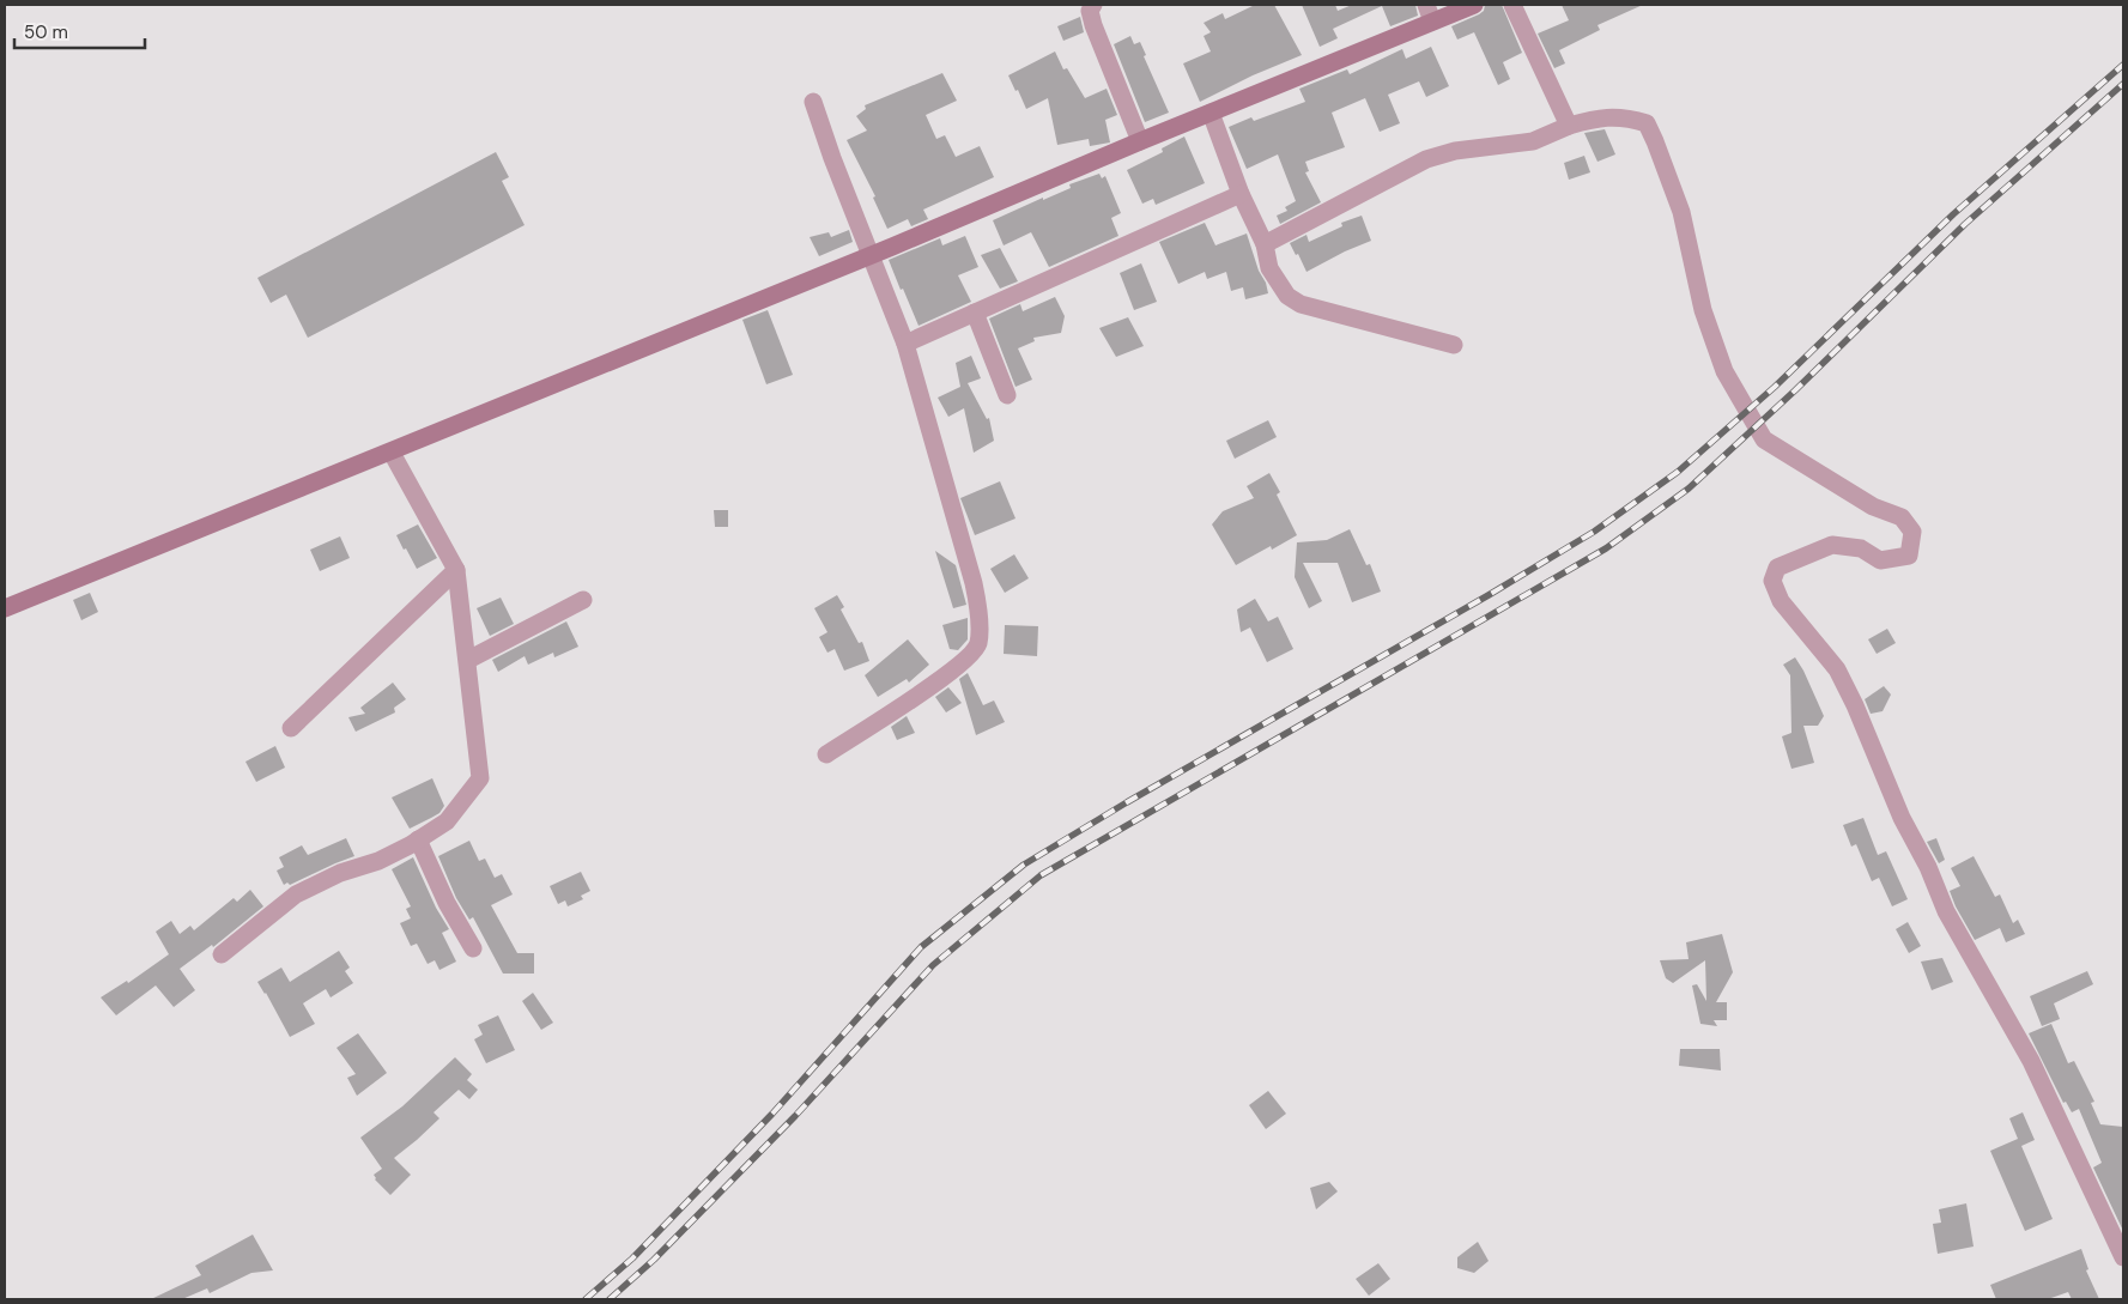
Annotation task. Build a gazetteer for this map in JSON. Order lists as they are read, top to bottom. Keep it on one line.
{"scale_bar":"50 m"}
